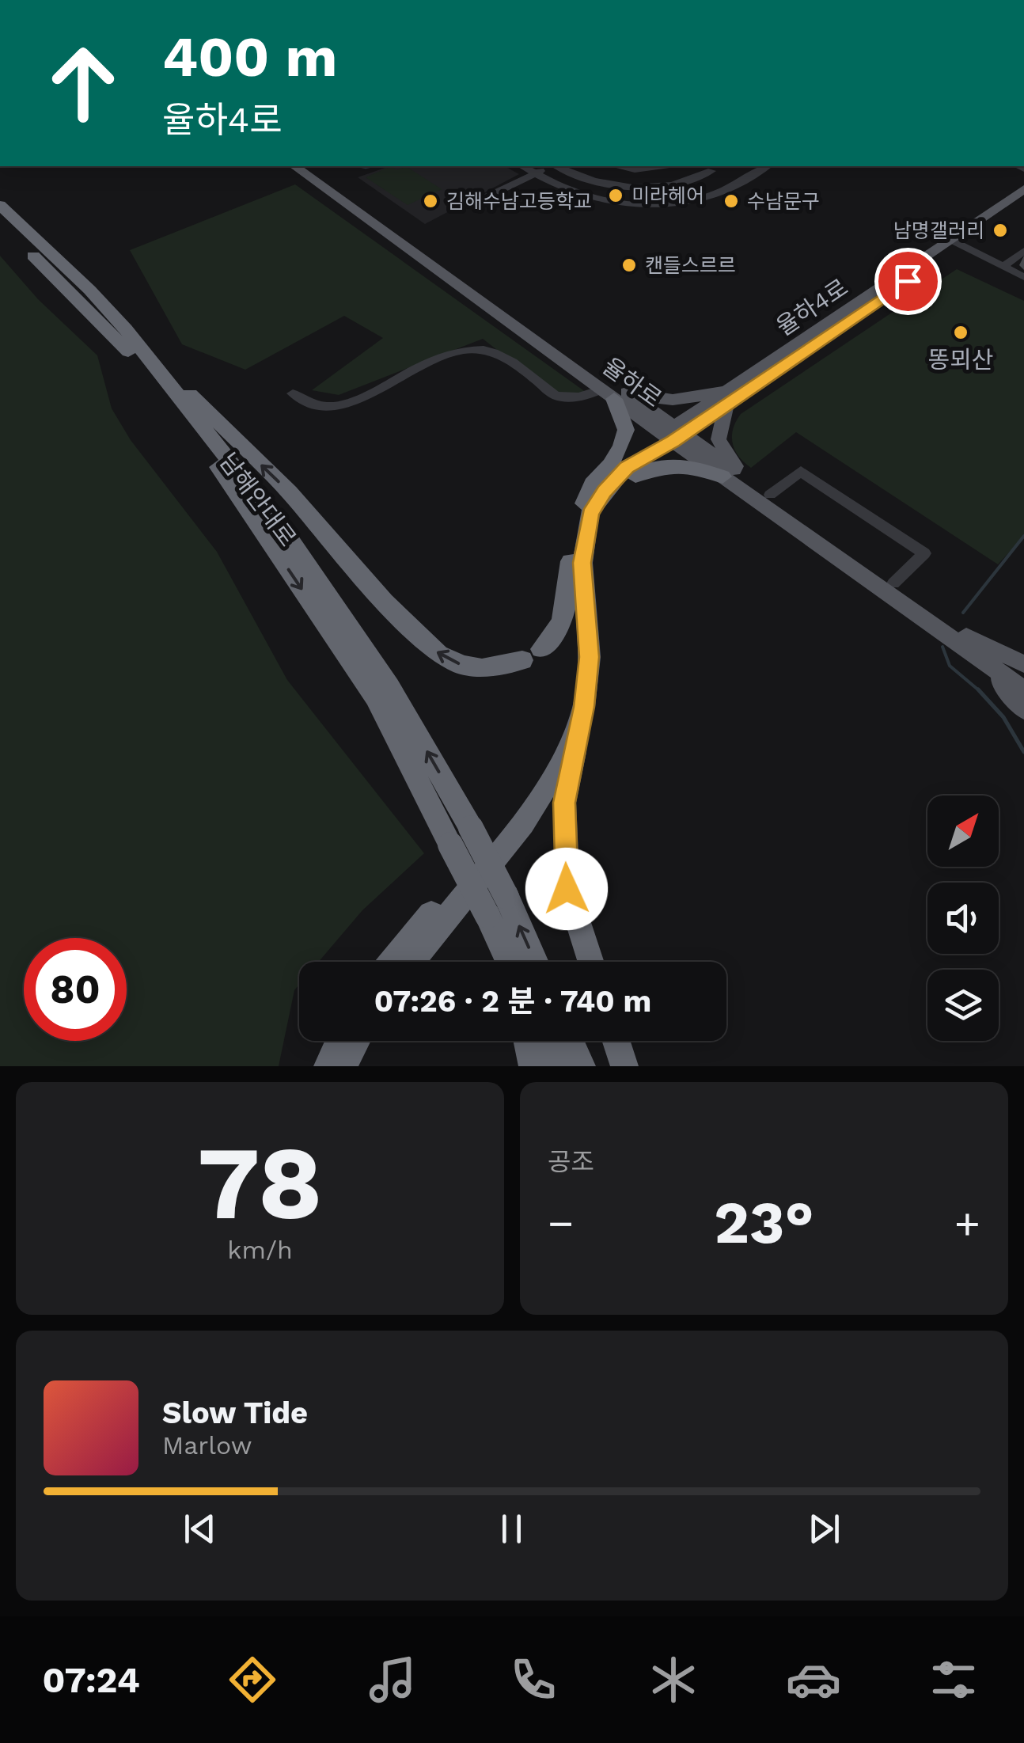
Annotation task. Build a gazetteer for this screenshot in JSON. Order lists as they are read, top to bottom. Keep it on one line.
{"streets":{"highway":["남해안대로"],"main road":["율하4로","율하로"]},"crossings":[["율하4로","율하로"]],"places":["미라헤어","김해수남고등학교","수남문구","남명갤러리","캔들스르르","똥뫼산"],"north":"top right","page":{"turn":["400 m","율하4로"],"limit":"80","trip":"07:26 · 2 분 · 740 m","tile":[["78","km/h"],"공조"],"heat":["−","23°","+"],"song":["Slow Tide","Marlow"],"tabs":"07:24"}}
